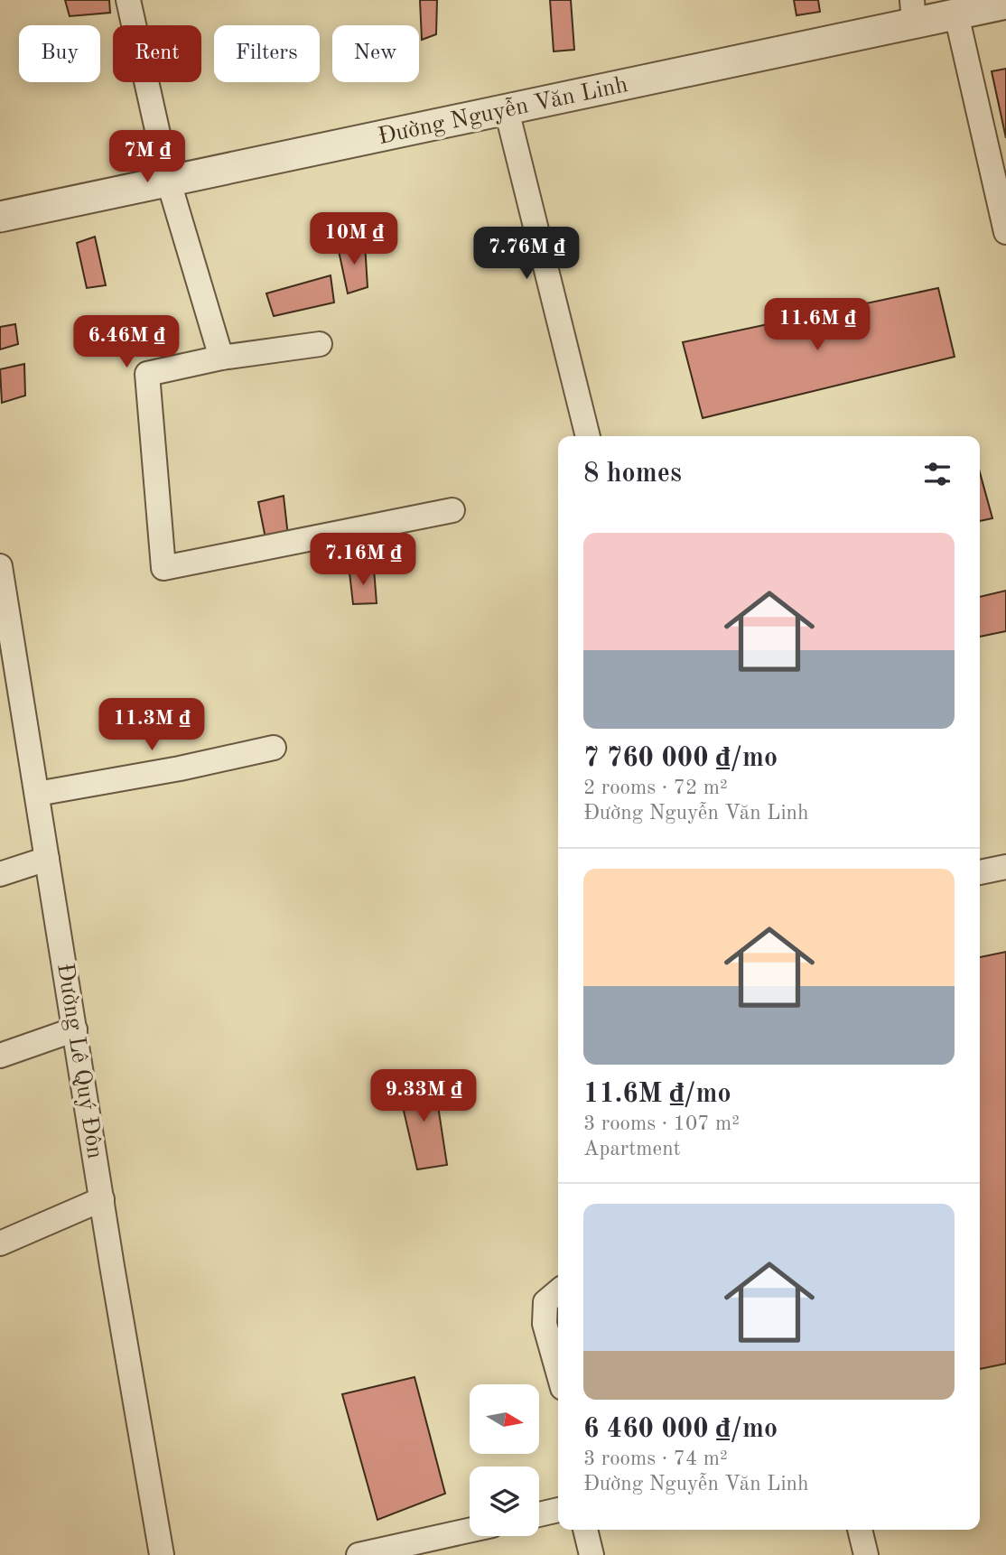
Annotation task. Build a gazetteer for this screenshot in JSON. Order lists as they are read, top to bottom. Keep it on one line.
{"streets":{"street":["Đường Nguyễn Văn Linh","Đường Lê Quý Đôn"]},"north":"right","page":{"chip":["Buy","Rent","Filters","New"],"price":["7M ₫","10M ₫","7.76M ₫","11.6M ₫","6.46M ₫","7.16M ₫","11.3M ₫","9.33M ₫"],"heading":"8 homes","list":[{"name":"7 760 000 ₫/mo","note":"2 rooms · 72 m² · Đường Nguyễn Văn Linh"},{"name":"11.6M ₫/mo","note":"3 rooms · 107 m² · Apartment"},{"name":"6 460 000 ₫/mo","note":"3 rooms · 74 m² · Đường Nguyễn Văn Linh"}]}}
